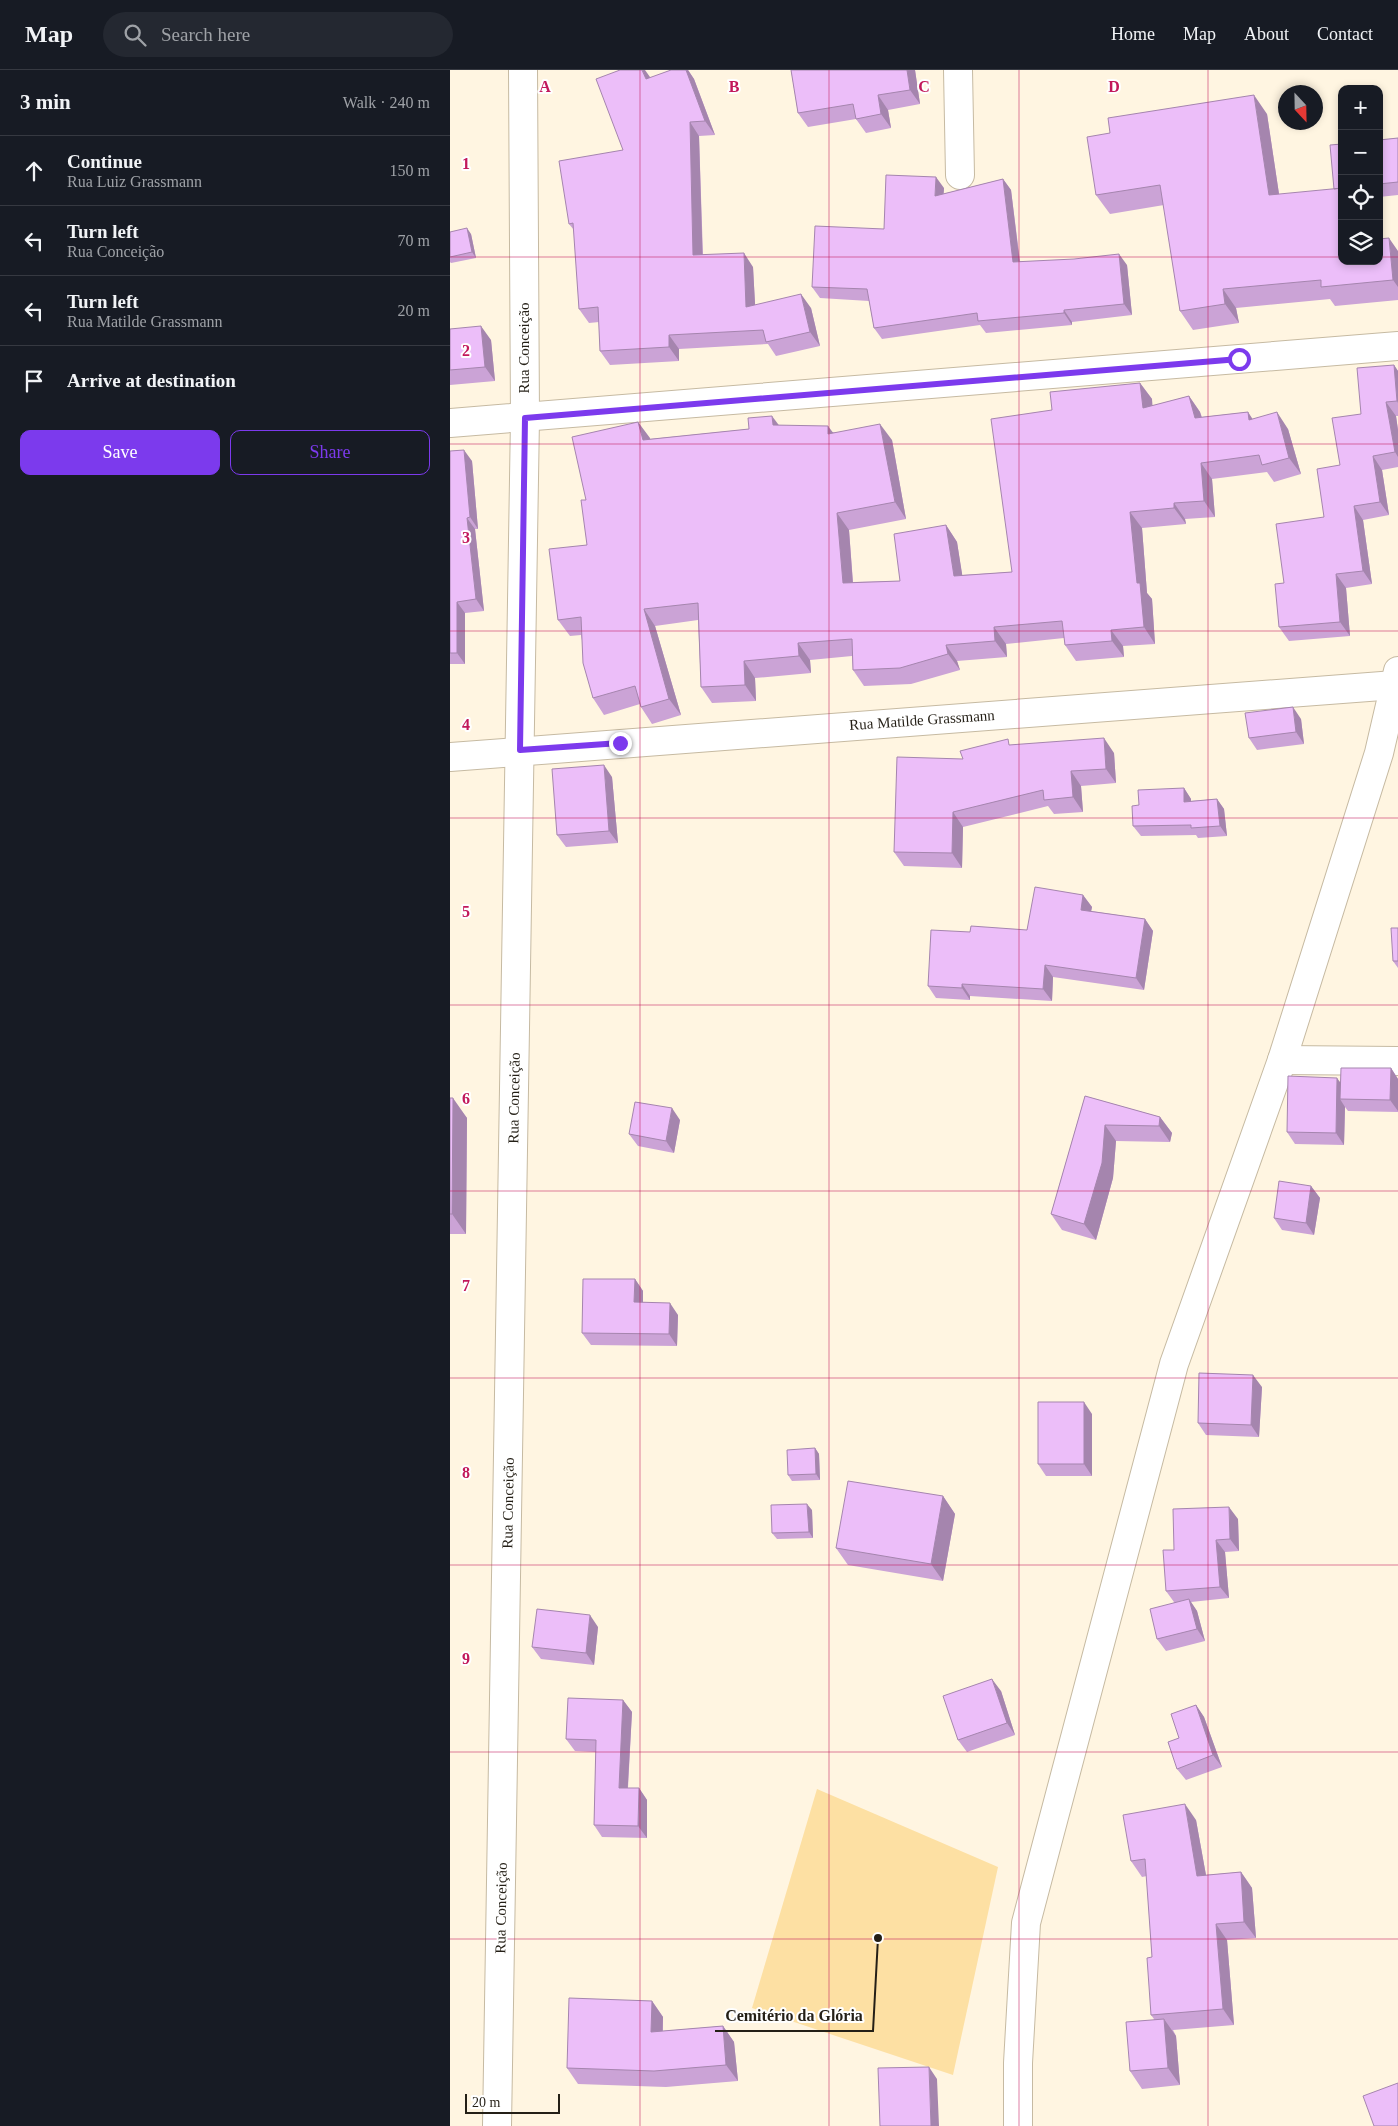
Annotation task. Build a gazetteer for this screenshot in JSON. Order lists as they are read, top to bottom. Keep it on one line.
{"streets":{"street":["Rua Conceição","Rua Matilde Grassmann"]},"crossings":[["Rua Conceição","Rua Matilde Grassmann"]],"places":["Cemitério da Glória"],"scale_bar":"20 m","north":"bottom","page":{"header":"Map","search":"Search here","nav":["Home","Map","About","Contact"],"heading":["3 min","Walk · 240 m"],"map_buttons":["+","−"],"list":[["Continue","Rua Luiz Grassmann","150 m"],["Turn left","Rua Conceição","70 m"],["Turn left","Rua Matilde Grassmann","20 m"],"Arrive at destination"],"buttons":["Save","Share"],"scale":"20 m"},"grid":{"columns":["A","B","C","D"],"rows":["1","2","3","4","5","6","7","8","9"]}}
